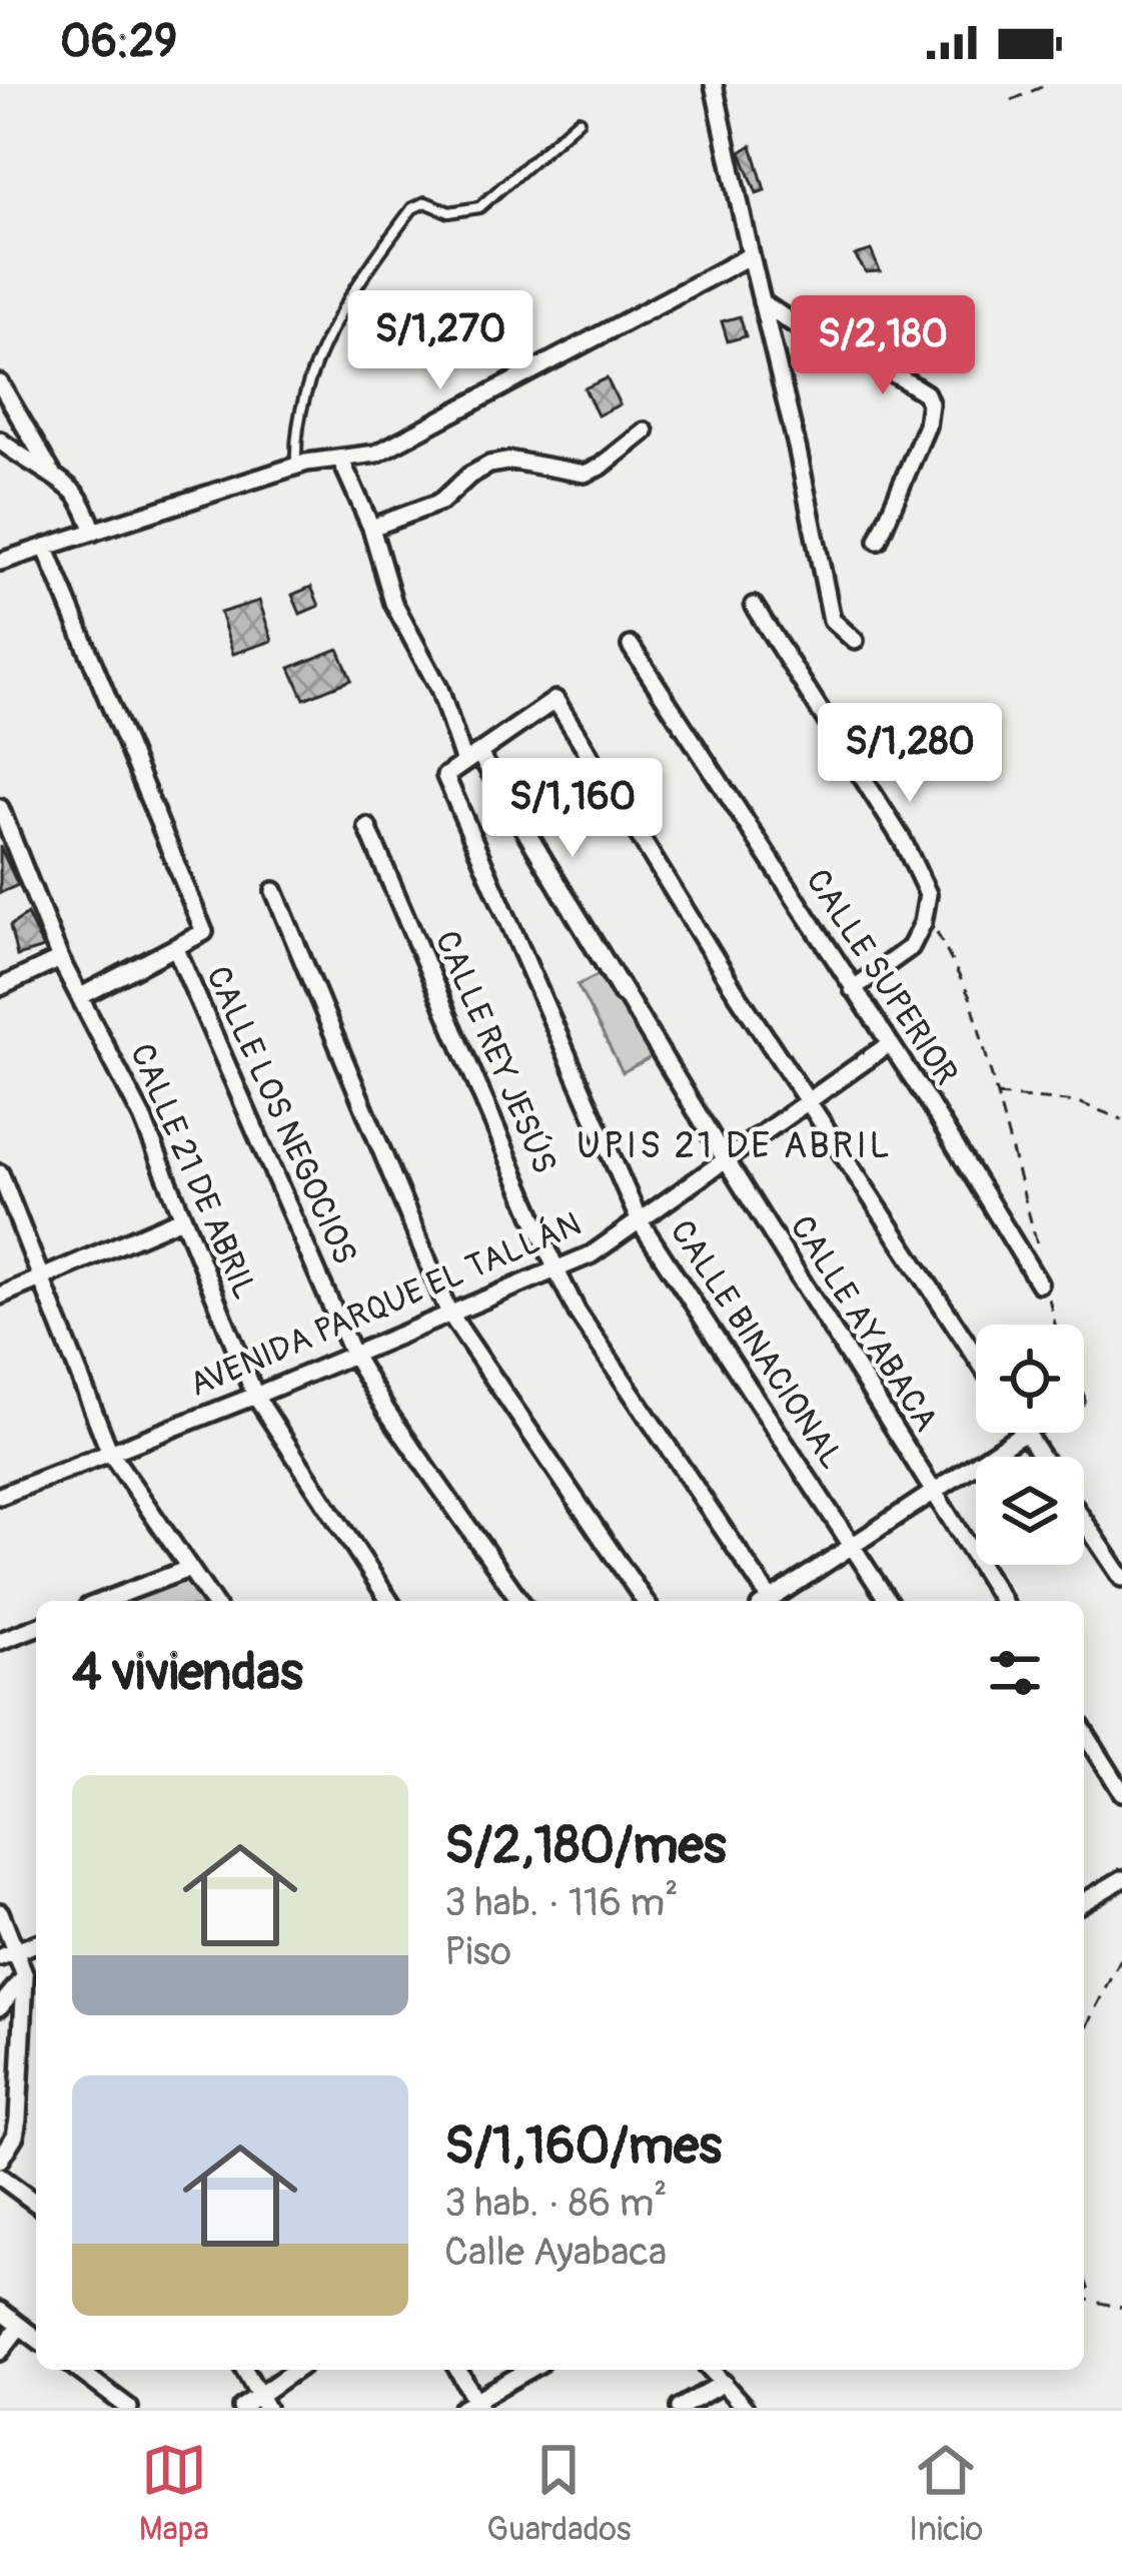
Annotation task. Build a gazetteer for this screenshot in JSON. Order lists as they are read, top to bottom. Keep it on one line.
{"streets":{"street":["CALLE SUPERIOR","CALLE REY JESÚS","CALLE LOS NEGOCIOS","CALLE 21 DE ABRIL","AVENIDA PARQUE EL TALLÁN","CALLE AYABACA","CALLE BINACIONAL"]},"crossings":[["CALLE SUPERIOR","AVENIDA PARQUE EL TALLÁN"],["CALLE REY JESÚS","AVENIDA PARQUE EL TALLÁN"],["CALLE LOS NEGOCIOS","AVENIDA PARQUE EL TALLÁN"],["CALLE 21 DE ABRIL","AVENIDA PARQUE EL TALLÁN"],["AVENIDA PARQUE EL TALLÁN","CALLE AYABACA"],["AVENIDA PARQUE EL TALLÁN","CALLE BINACIONAL"],["CALLE AYABACA","CALLE BINACIONAL"]],"districts":["UPIS 21 DE ABRIL"],"page":{"status":"06:29","price":["S/1,270","S/2,180","S/1,280","S/1,160"],"heading":"4 viviendas","list":[{"name":"S/2,180/mes","note":"3 hab. · 116 m² · Piso"},{"name":"S/1,160/mes","note":"3 hab. · 86 m² · Calle Ayabaca"}],"tabs":["Mapa","Guardados","Inicio"]}}
